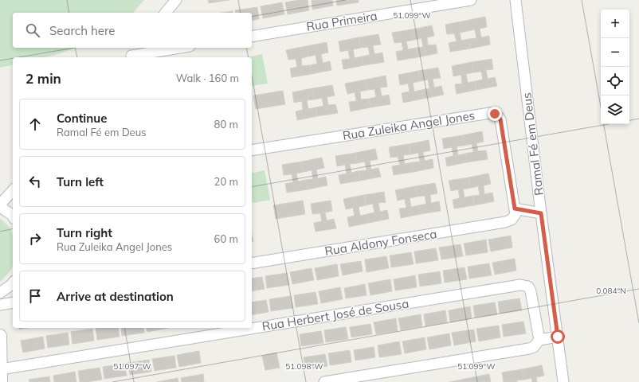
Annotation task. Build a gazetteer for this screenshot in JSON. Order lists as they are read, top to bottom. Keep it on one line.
{"streets":{"street":["Rua Primeira","Rua Zuleika Angel Jones","Ramal Fé em Deus","Rua Aldony Fonseca","Rua Herbert José de Sousa"]},"crossings":[["Rua Zuleika Angel Jones","Rua Aldony Fonseca"]],"page":{"map_buttons":["+","−"],"search":"Search here","heading":["2 min","Walk · 160 m"],"list":[["Continue","Ramal Fé em Deus","80 m"],["Turn left","20 m"],["Turn right","Rua Zuleika Angel Jones","60 m"],"Arrive at destination"]},"coordinates":["51.099°W","0.084°N","51.097°W","51.098°W"]}
